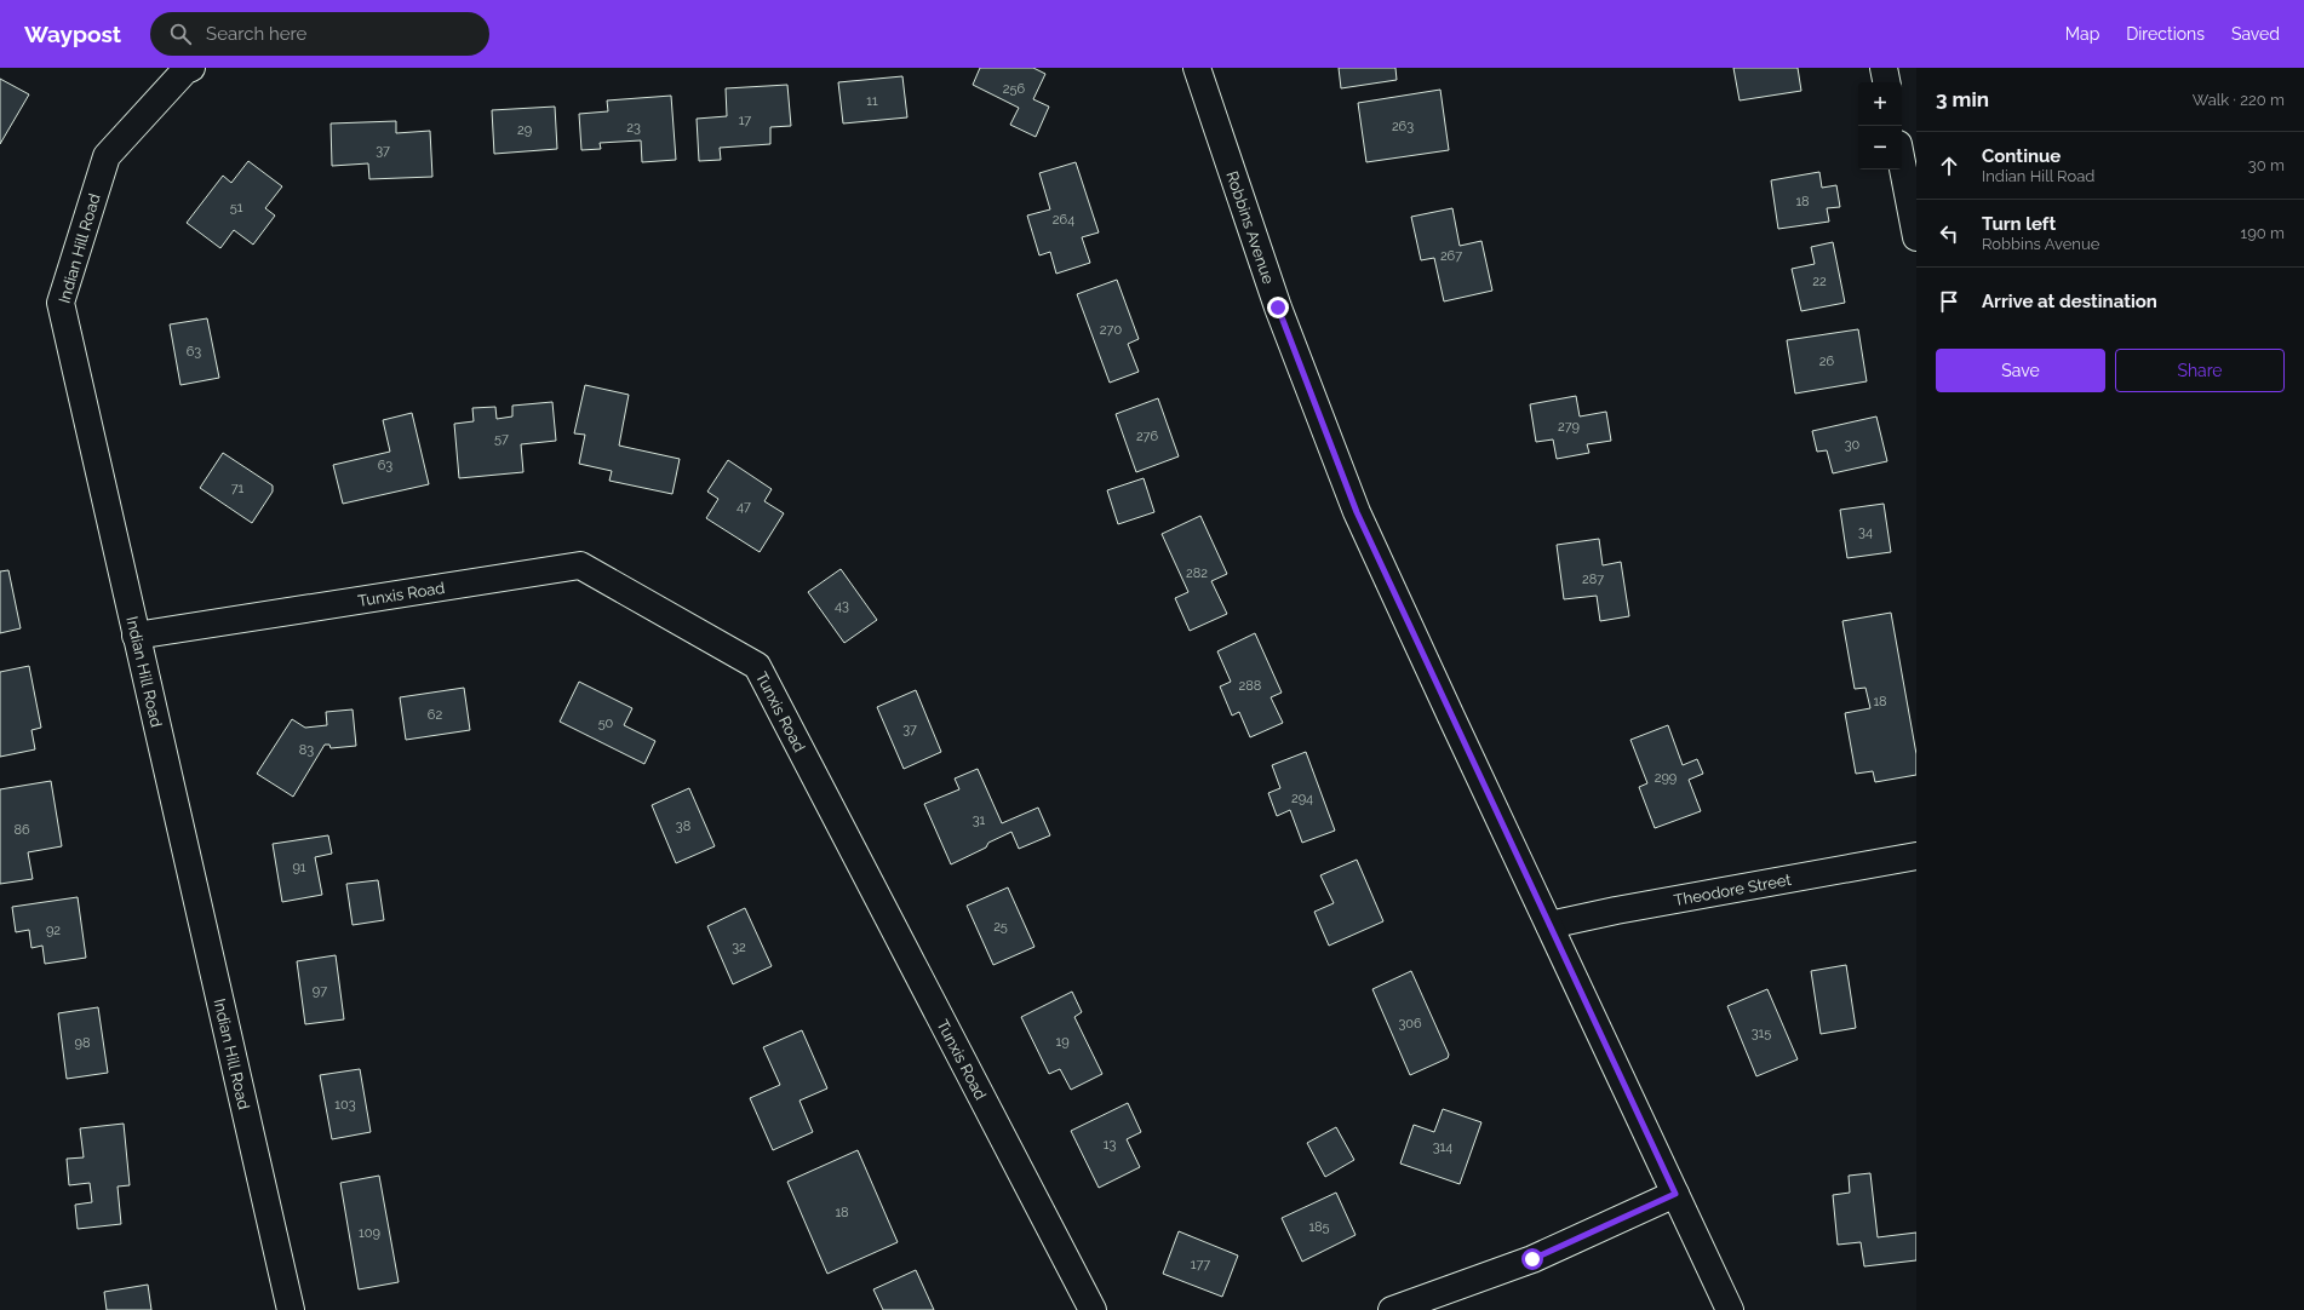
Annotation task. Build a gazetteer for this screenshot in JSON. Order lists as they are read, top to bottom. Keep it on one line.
{"streets":{"street":["Robbins Avenue","Indian Hill Road","Tunxis Road","Theodore Street"]},"crossings":[["Robbins Avenue","Theodore Street"],["Indian Hill Road","Tunxis Road"]],"house_numbers":["256","11","17","263","23","29","37","18","51","264","267","22","270","63","26","279","276","57","30","63","71","47","34","282","287","43","288","18","62","50","37","83","299","294","31","38","86","91","25","92","32","97","306","315","19","98","103","13","314","18","185","109","177"],"page":{"header":"Waypost","search":"Search here","nav":["Map","Directions","Saved"],"heading":["3 min","Walk · 220 m"],"map_buttons":["+","−"],"list":[["Continue","Indian Hill Road","30 m"],["Turn left","Robbins Avenue","190 m"],"Arrive at destination"],"buttons":["Save","Share"]}}
